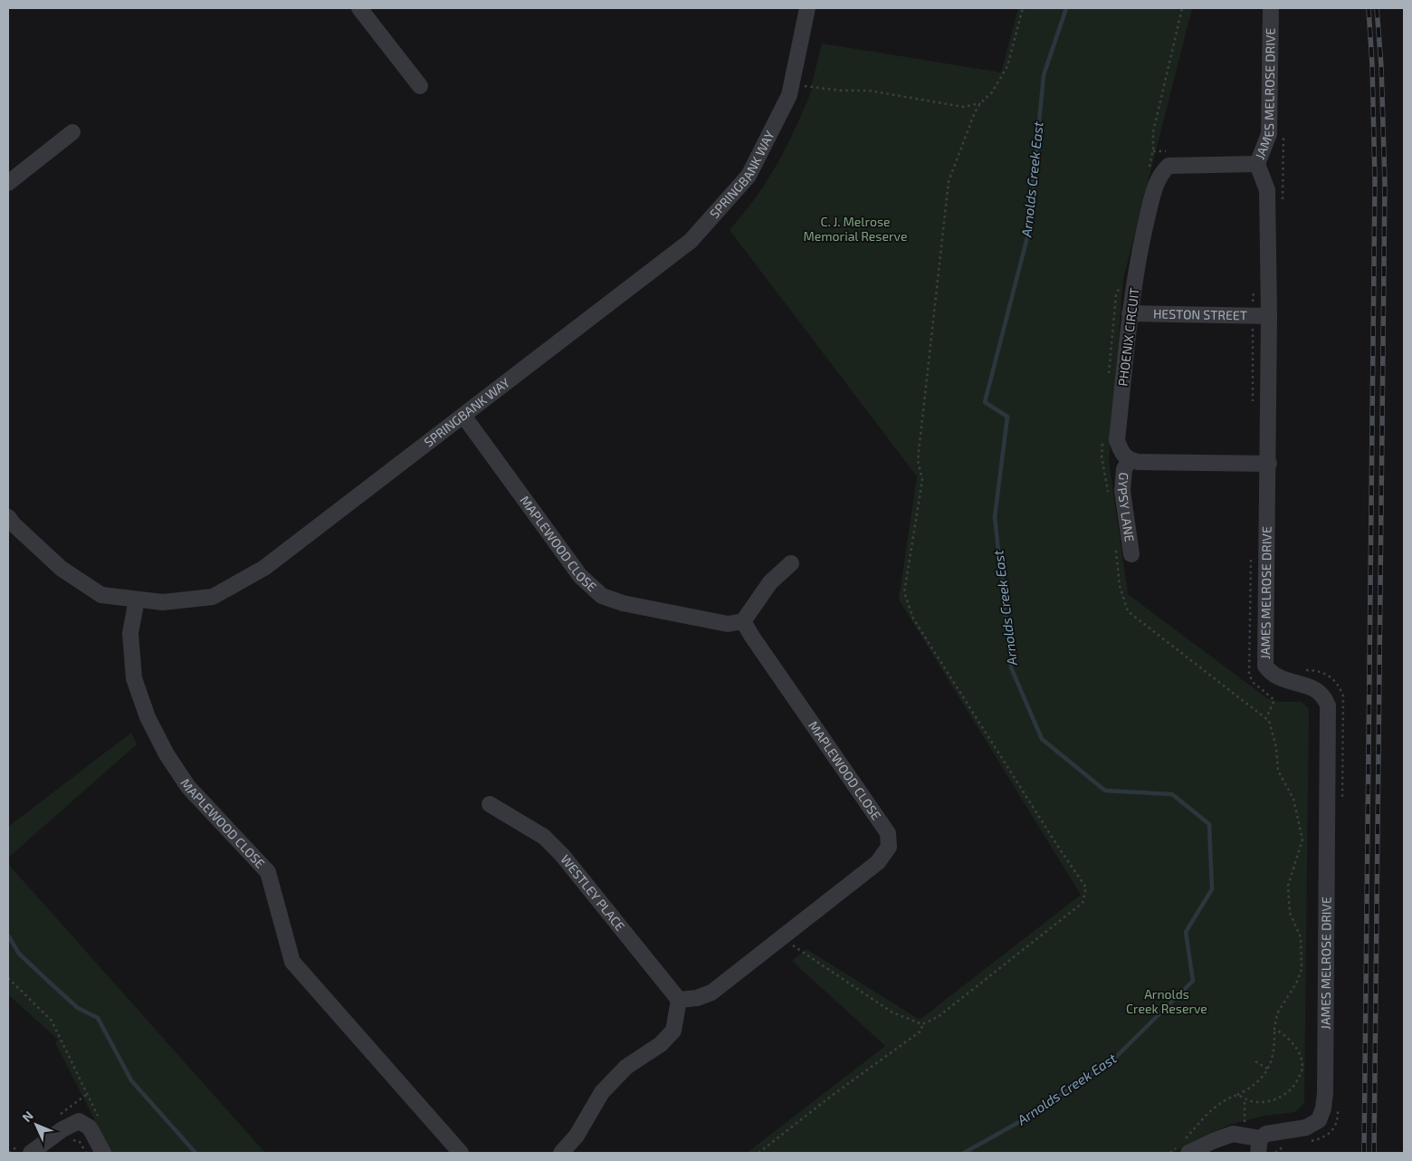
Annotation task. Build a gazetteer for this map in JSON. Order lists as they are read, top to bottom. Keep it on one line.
{"streets":{"street":["JAMES MELROSE DRIVE","SPRINGBANK WAY","HESTON STREET","PHOENIX CIRCUIT","GYPSY LANE","MAPLEWOOD CLOSE","WESTLEY PLACE"]},"crossings":[["JAMES MELROSE DRIVE","HESTON STREET"],["JAMES MELROSE DRIVE","PHOENIX CIRCUIT"],["SPRINGBANK WAY","MAPLEWOOD CLOSE"],["HESTON STREET","PHOENIX CIRCUIT"],["PHOENIX CIRCUIT","GYPSY LANE"],["MAPLEWOOD CLOSE","WESTLEY PLACE"]],"water":["Arnolds Creek East"],"parks":["C. J. Melrose Memorial Reserve","Arnolds Creek Reserve"],"north":"top left"}
